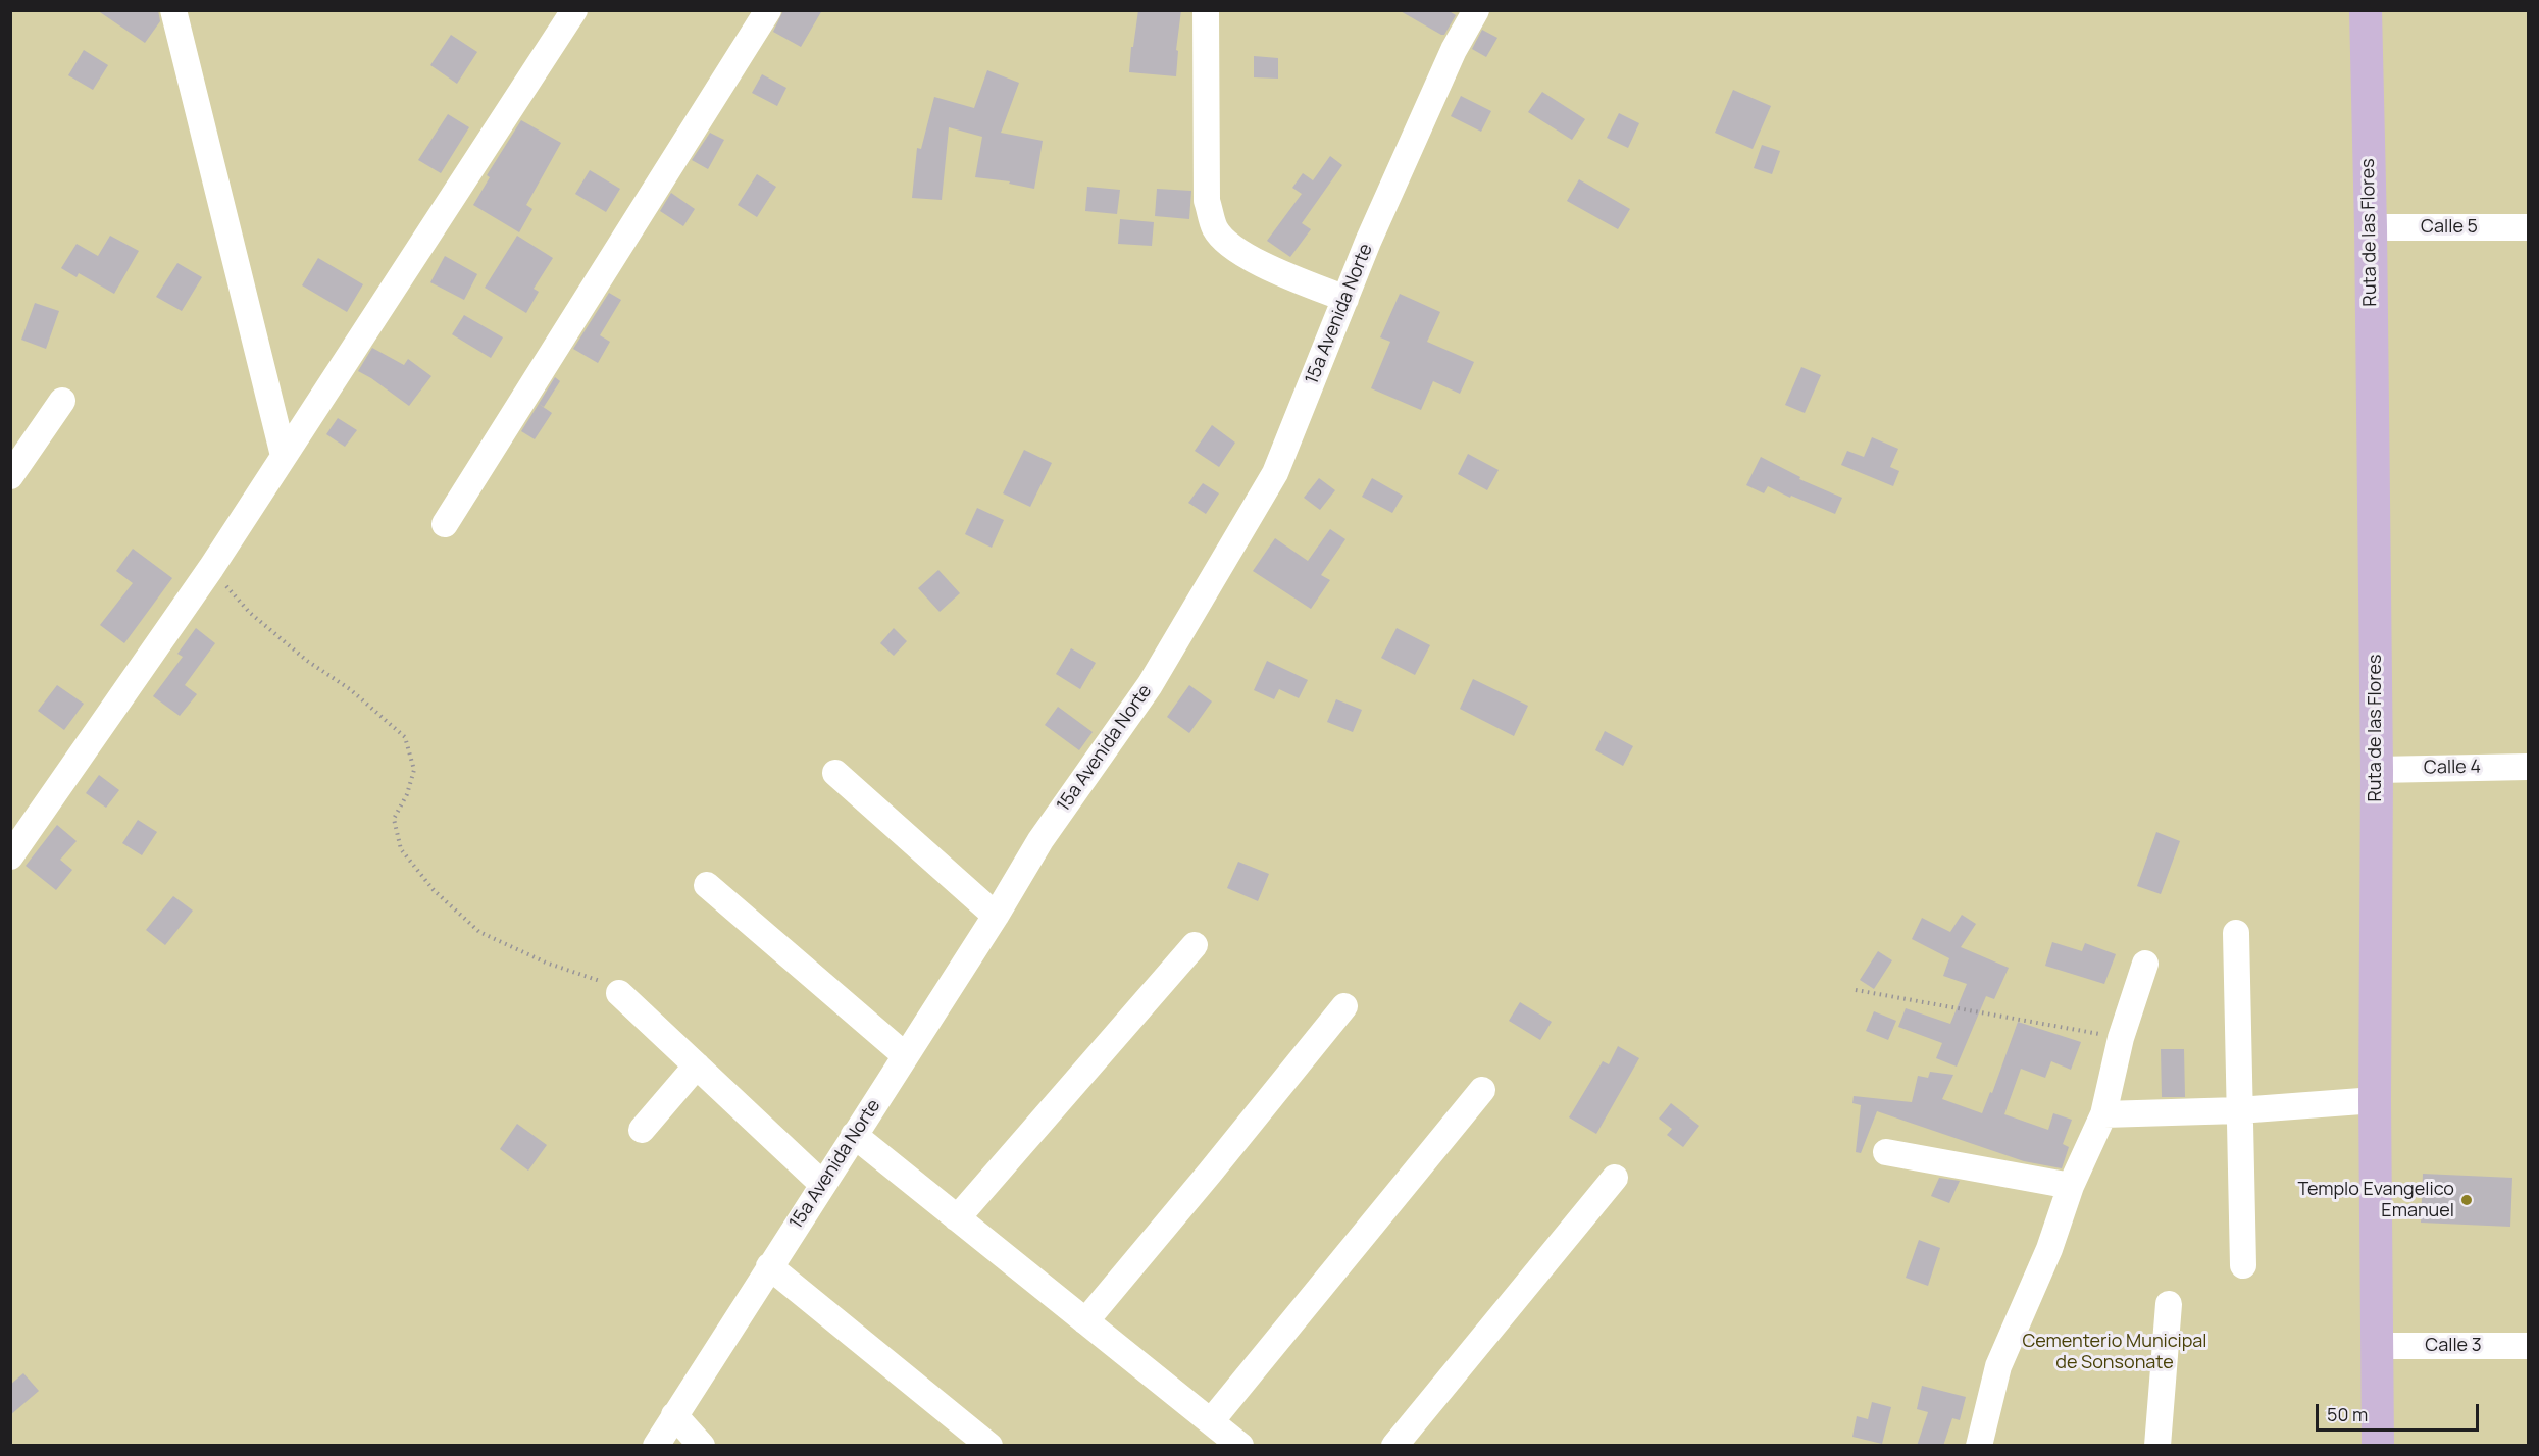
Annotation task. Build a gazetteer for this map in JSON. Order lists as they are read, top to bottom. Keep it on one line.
{"streets":{"main road":["Ruta de las Flores"],"street":["Calle 5","15a Avenida Norte","Calle 4","Calle 3"]},"crossings":[["Calle 5","Ruta de las Flores"],["Ruta de las Flores","Calle 4"],["Ruta de las Flores","Calle 3"]],"parks":["Cementerio Municipal de Sonsonate"],"places":["Templo Evangelico Emanuel"],"scale_bar":"50 m"}
